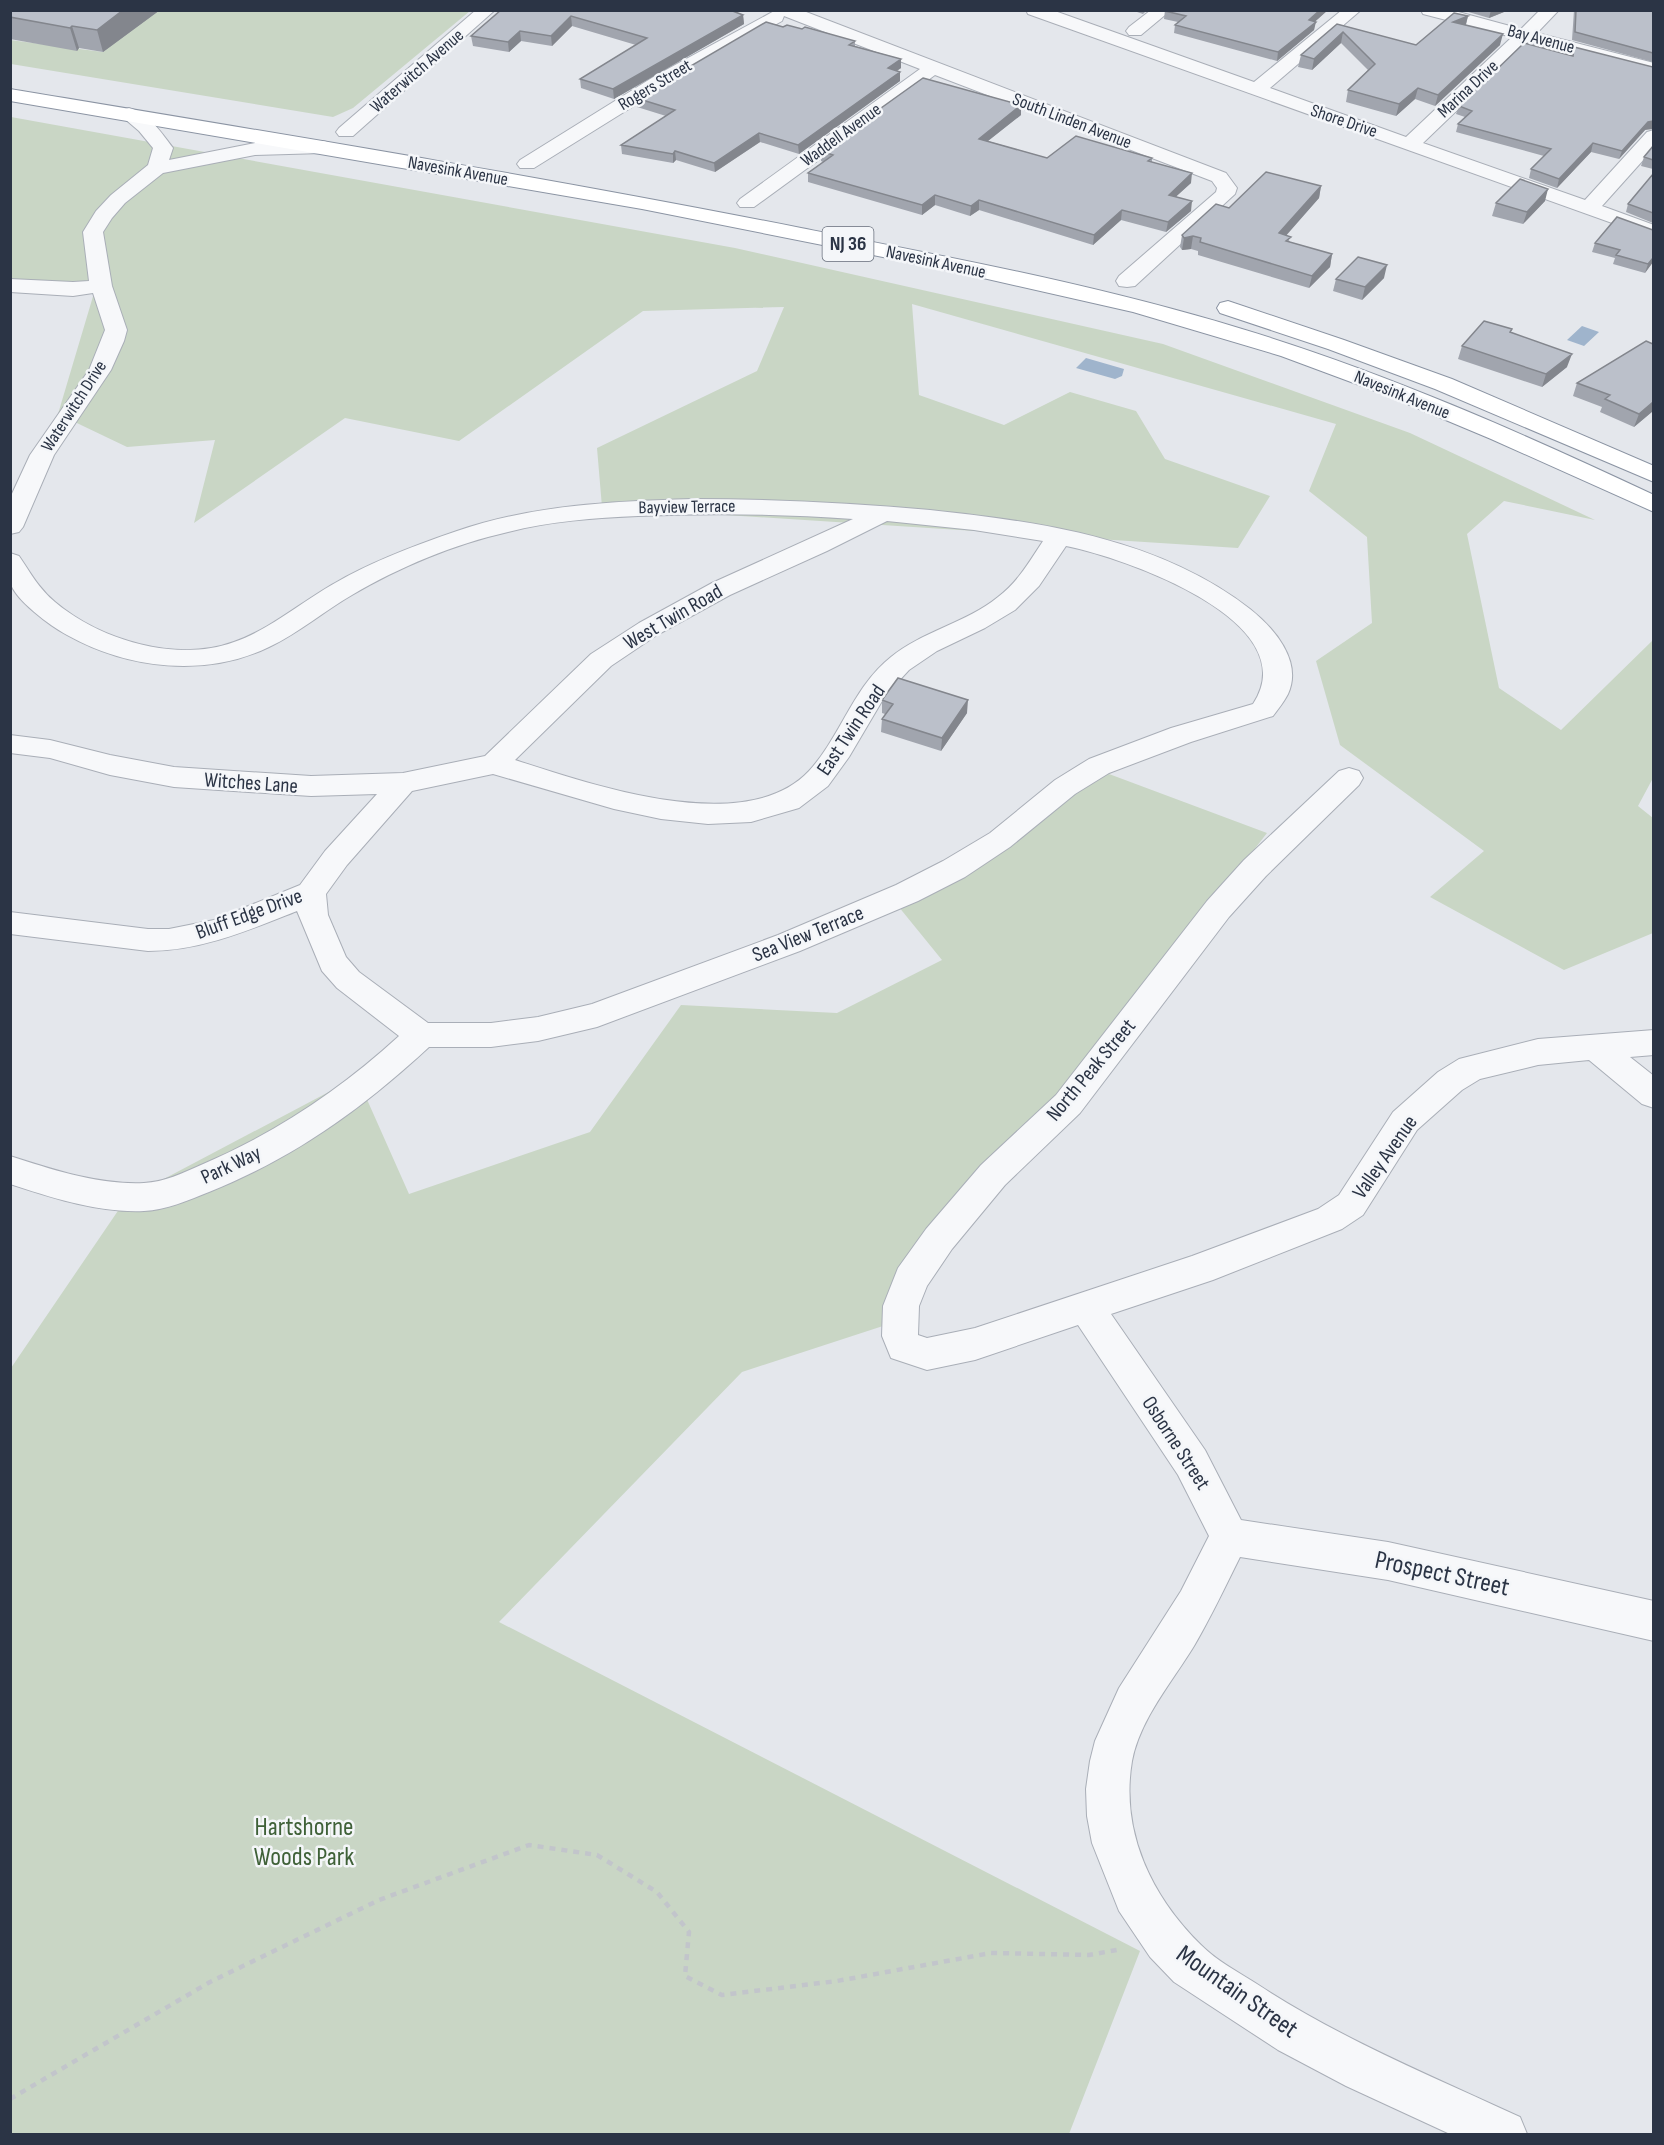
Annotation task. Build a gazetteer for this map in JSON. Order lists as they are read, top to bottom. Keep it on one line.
{"streets":{"highway":["Navesink Avenue","NJ 36"],"street":["Bay Avenue","Waterwitch Avenue","Rogers Street","Marina Drive","South Linden Avenue","Shore Drive","Waddell Avenue","Waterwitch Drive","Bayview Terrace","West Twin Road","East Twin Road","Witches Lane","Bluff Edge Drive","Sea View Terrace","North Peak Street","Valley Avenue","Park Way","Osborne Street","Prospect Street","Mountain Street"]},"crossings":[["Bay Avenue","Marina Drive"],["Waterwitch Avenue","Navesink Avenue"],["Rogers Street","South Linden Avenue"],["Rogers Street","Navesink Avenue"],["Marina Drive","Shore Drive"],["South Linden Avenue","Waddell Avenue"],["Waddell Avenue","Navesink Avenue"],["Bayview Terrace","West Twin Road"],["Bayview Terrace","East Twin Road"],["Bayview Terrace","Sea View Terrace"],["West Twin Road","East Twin Road"],["West Twin Road","Witches Lane"],["East Twin Road","Witches Lane"],["Witches Lane","Bluff Edge Drive"],["Sea View Terrace","Park Way"],["North Peak Street","Valley Avenue"],["Valley Avenue","Osborne Street"],["Osborne Street","Prospect Street"],["Osborne Street","Mountain Street"],["Prospect Street","Mountain Street"]],"parks":["Hartshorne Woods Park"]}
